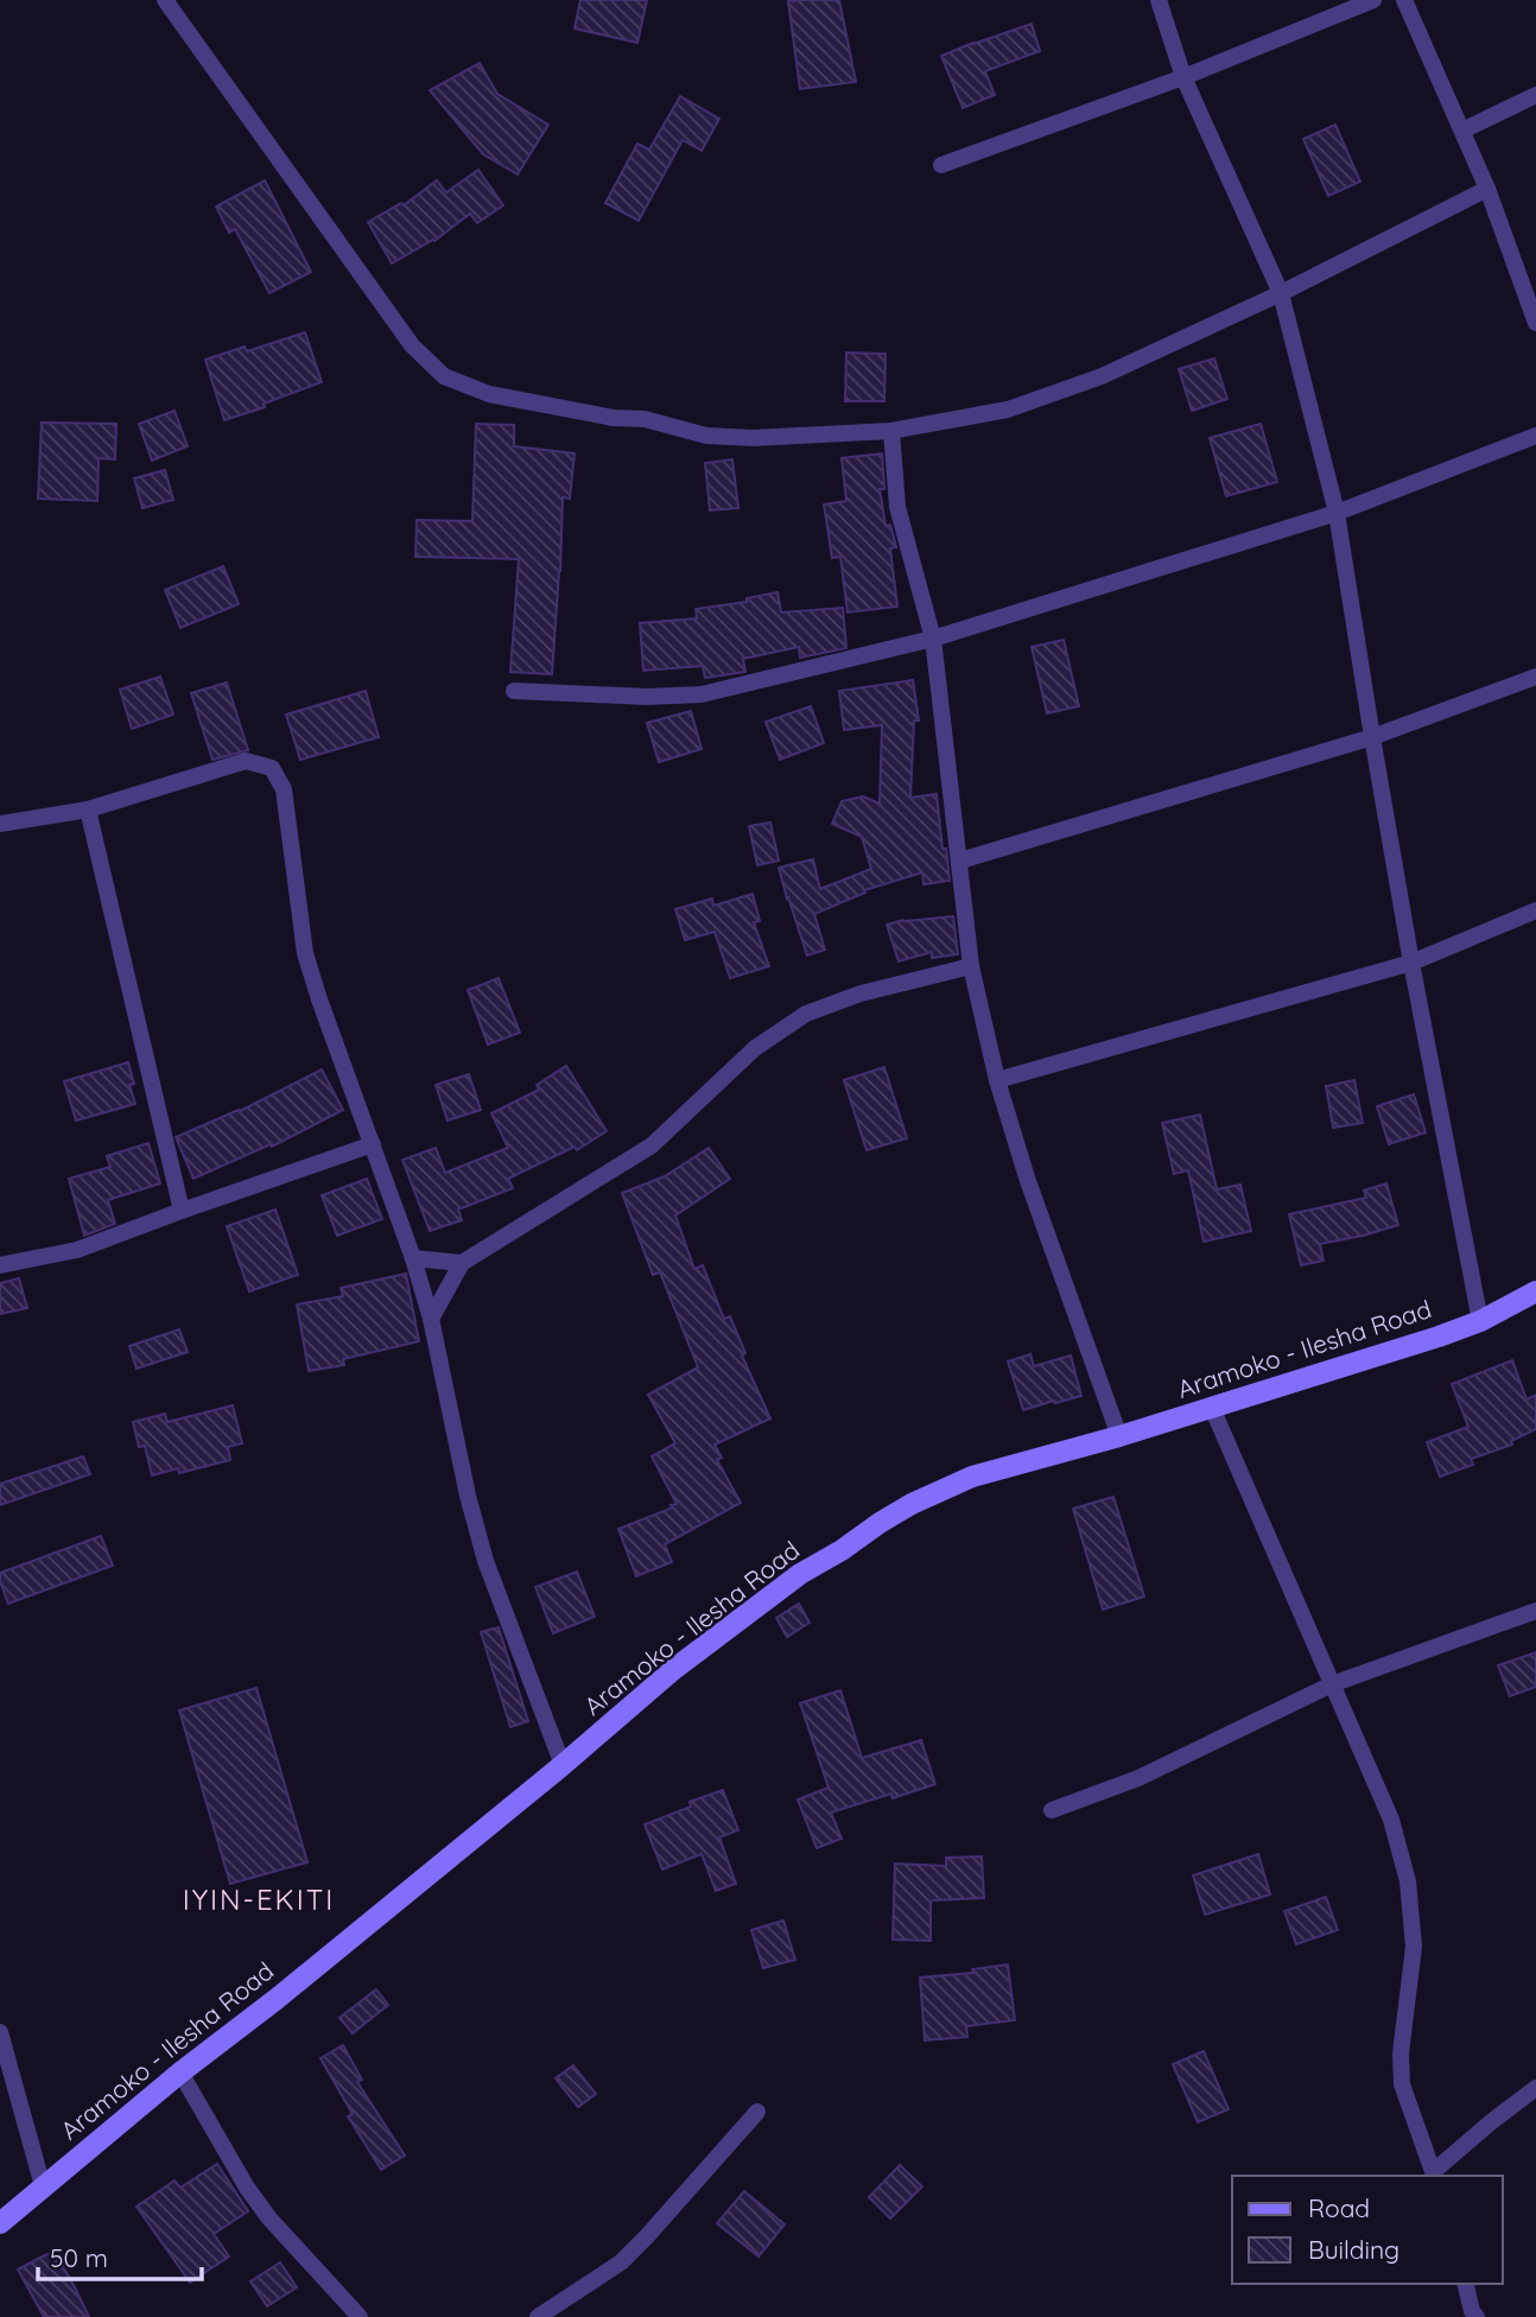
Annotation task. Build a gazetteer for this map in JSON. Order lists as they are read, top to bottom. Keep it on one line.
{"streets":{"main road":["Aramoko - Ilesha Road"]},"districts":["IYIN-EKITI"],"legend":["Road","Building"],"scale_bar":"50 m"}
